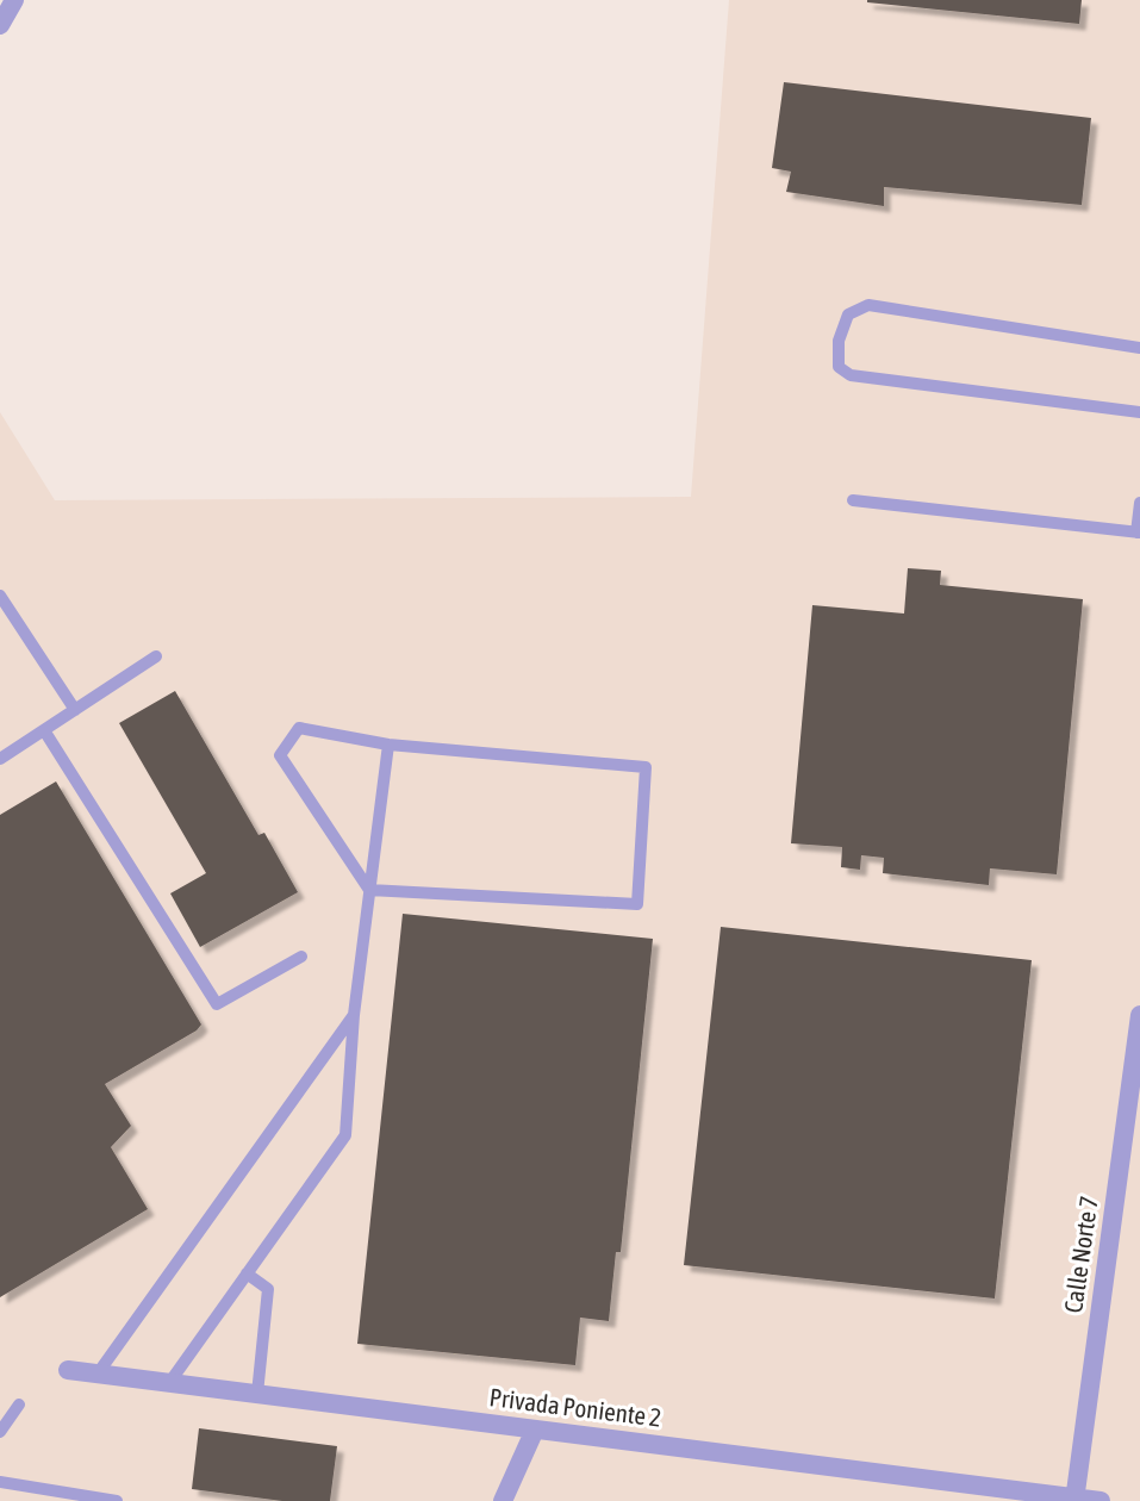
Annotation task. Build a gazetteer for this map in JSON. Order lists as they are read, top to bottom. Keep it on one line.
{"streets":{"street":["Calle Norte 7","Privada Poniente 2"]},"crossings":[["Calle Norte 7","Privada Poniente 2"]]}
